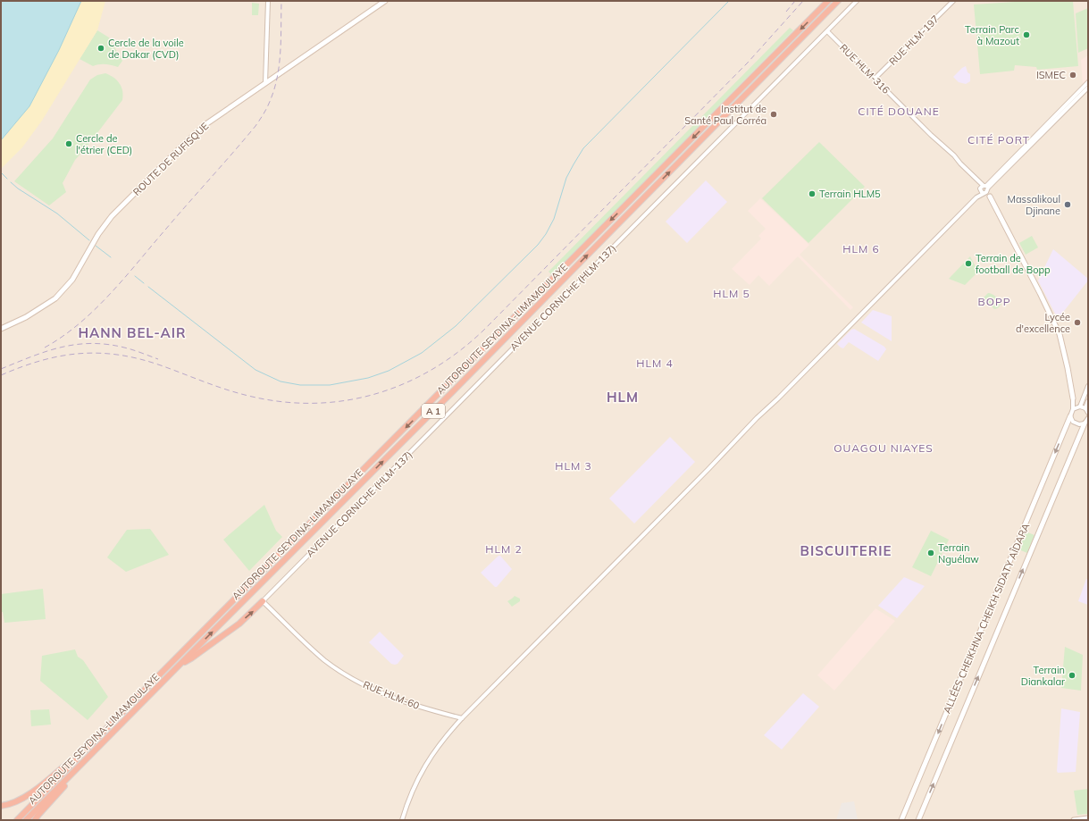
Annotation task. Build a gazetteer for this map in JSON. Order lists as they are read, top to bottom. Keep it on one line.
{"streets":{"highway":["AUTOROUTE SEYDINA-LIMAMOULAYE","A 1"],"main road":["ROUTE DE RUFISQUE","ALLÉES CHEIKHNA CHEIKH SIDATY AÎDARA"],"street":["RUE HLM-197","RUE HLM-316","AVENUE CORNICHE (HLM-137)","RUE HLM-60"]},"crossings":[["RUE HLM-197","RUE HLM-316"],["RUE HLM-316","AVENUE CORNICHE (HLM-137)"],["AVENUE CORNICHE (HLM-137)","RUE HLM-60"]],"districts":["CITÉ DOUANE","CITÉ PORT","HLM 6","HLM 5","BOPP","HANN BEL-AIR","HLM 4","HLM","OUAGOU NIAYES","HLM 3","HLM 2","BISCUITERIE"],"places":["Terrain Parc à Mazout","Cercle de la voile de Dakar (CVD)","ISMEC","Institut de Santé Paul Corréa","Cercle de l'étrier (CED)","Terrain HLM5","Massalikoul Djinane","Terrain de football de Bopp","Lycée d'excellence","Terrain Nguélaw","Terrain Diankalar"]}
